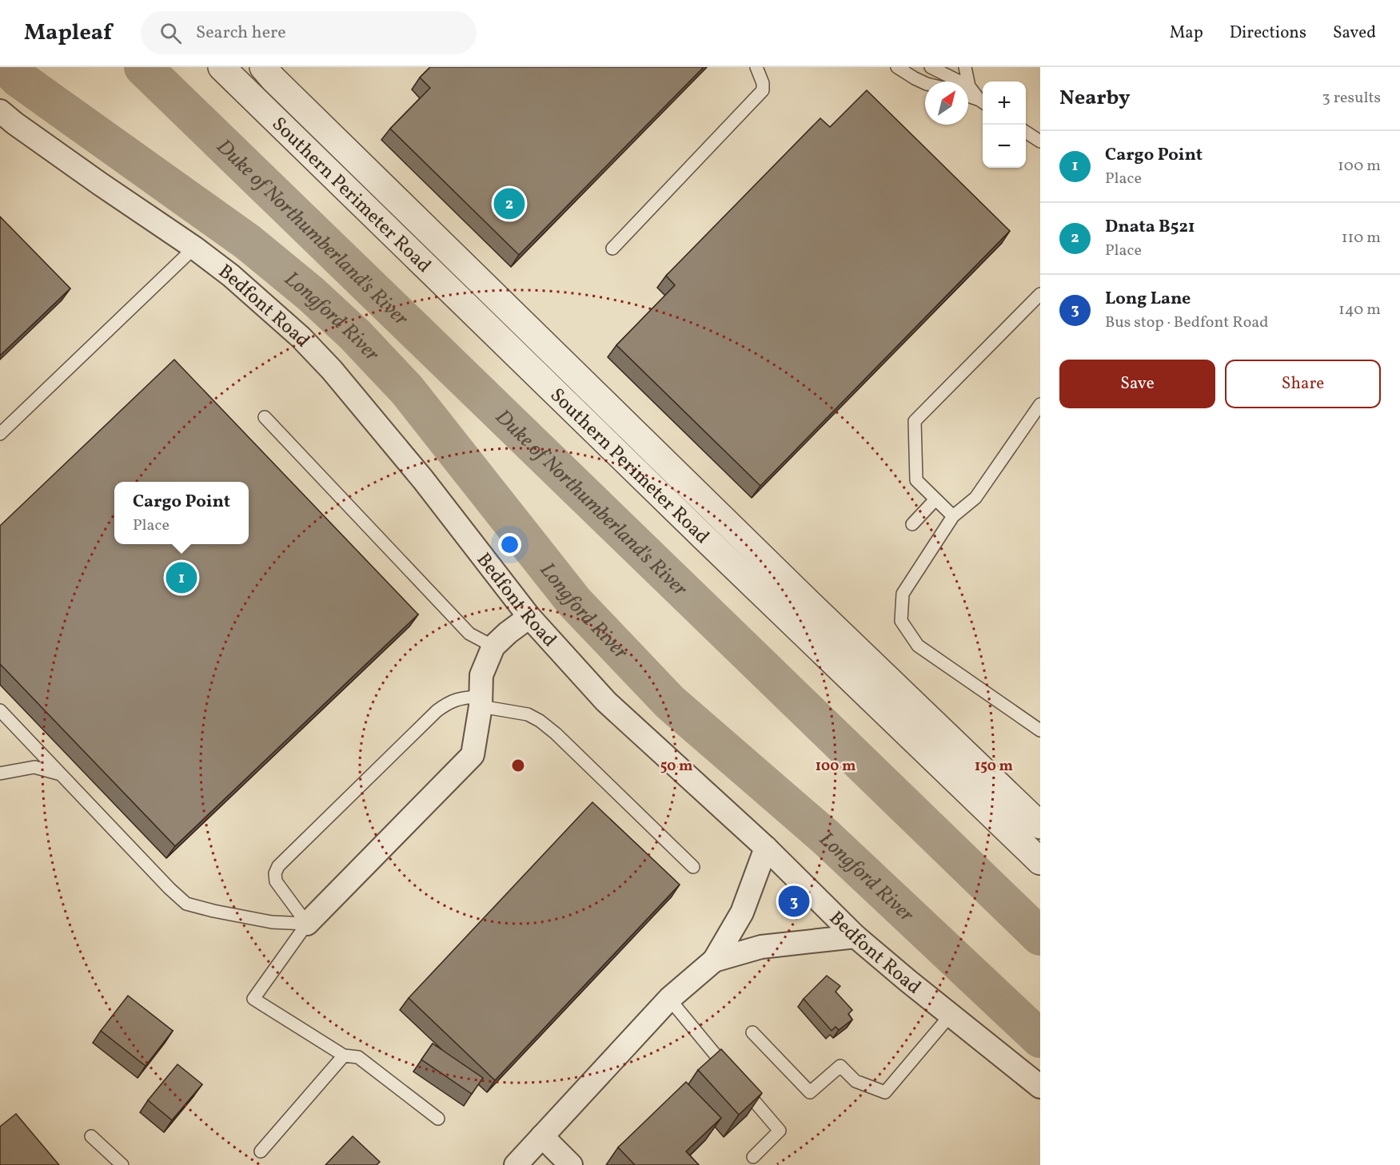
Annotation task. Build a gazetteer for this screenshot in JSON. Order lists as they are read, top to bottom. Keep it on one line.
{"streets":{"street":["Southern Perimeter Road","Bedfont Road"]},"water":["Duke of Northumberland's River","Longford River"],"north":"top right","page":{"header":"Mapleaf","search":"Search here","nav":["Map","Directions","Saved"],"heading":["Nearby","3 results"],"map_buttons":["+","−"],"list":[{"mark":"1","name":"Cargo Point","note":"Place","value":"100 m"},{"mark":"2","name":"Dnata B521","note":"Place","value":"110 m"},{"mark":"3","name":"Long Lane","note":"Bus stop · Bedfont Road","value":"140 m"}],"pins":["2","1","3"],"buttons":["Save","Share"],"popup":["Cargo Point","Place"]},"rings":["50 m","100 m","150 m"]}
